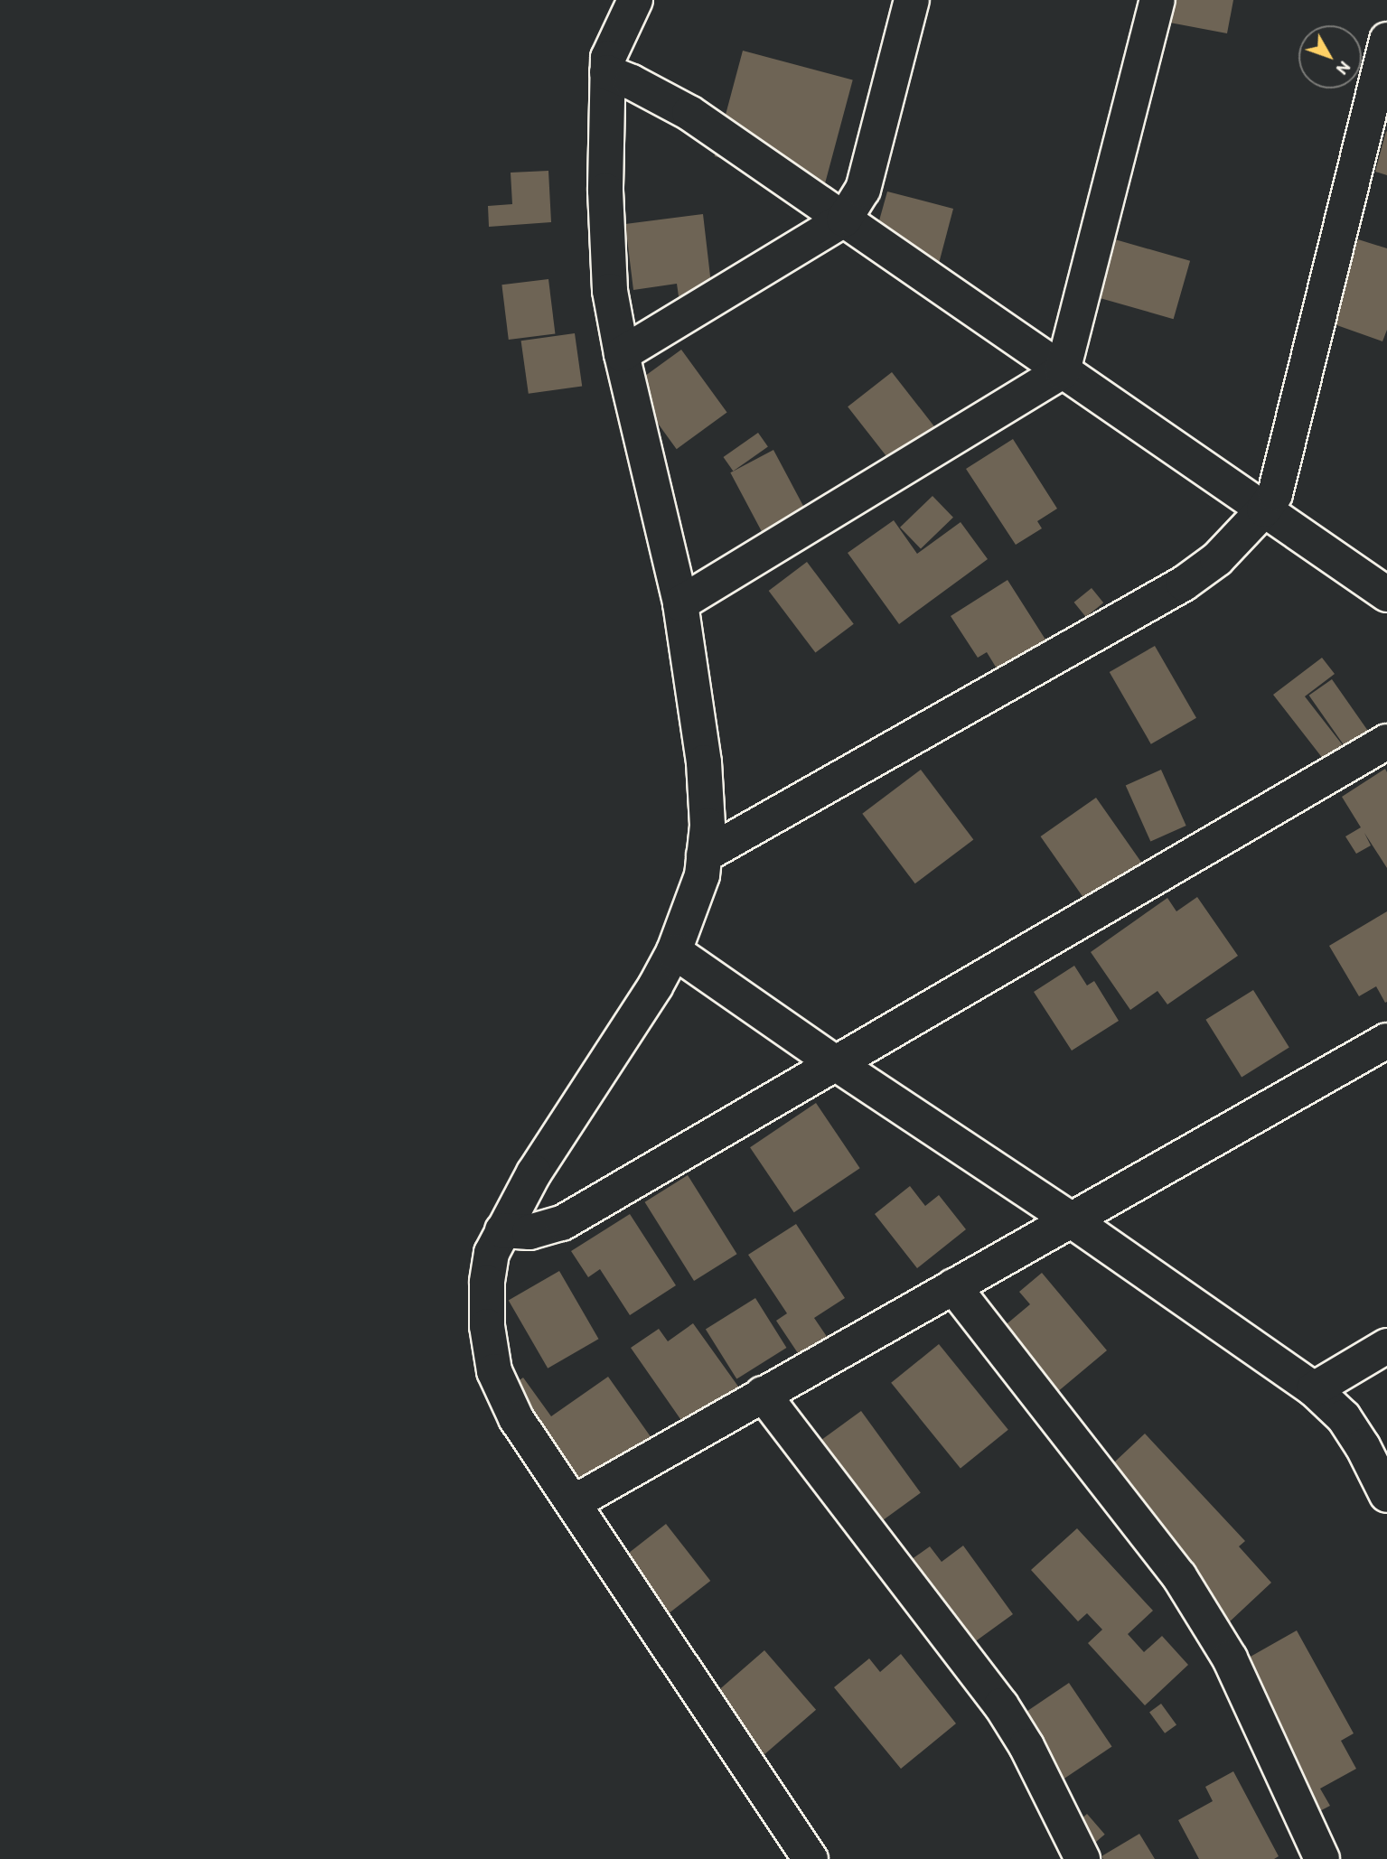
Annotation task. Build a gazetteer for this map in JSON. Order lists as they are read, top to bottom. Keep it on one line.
{"north":"bottom right"}
